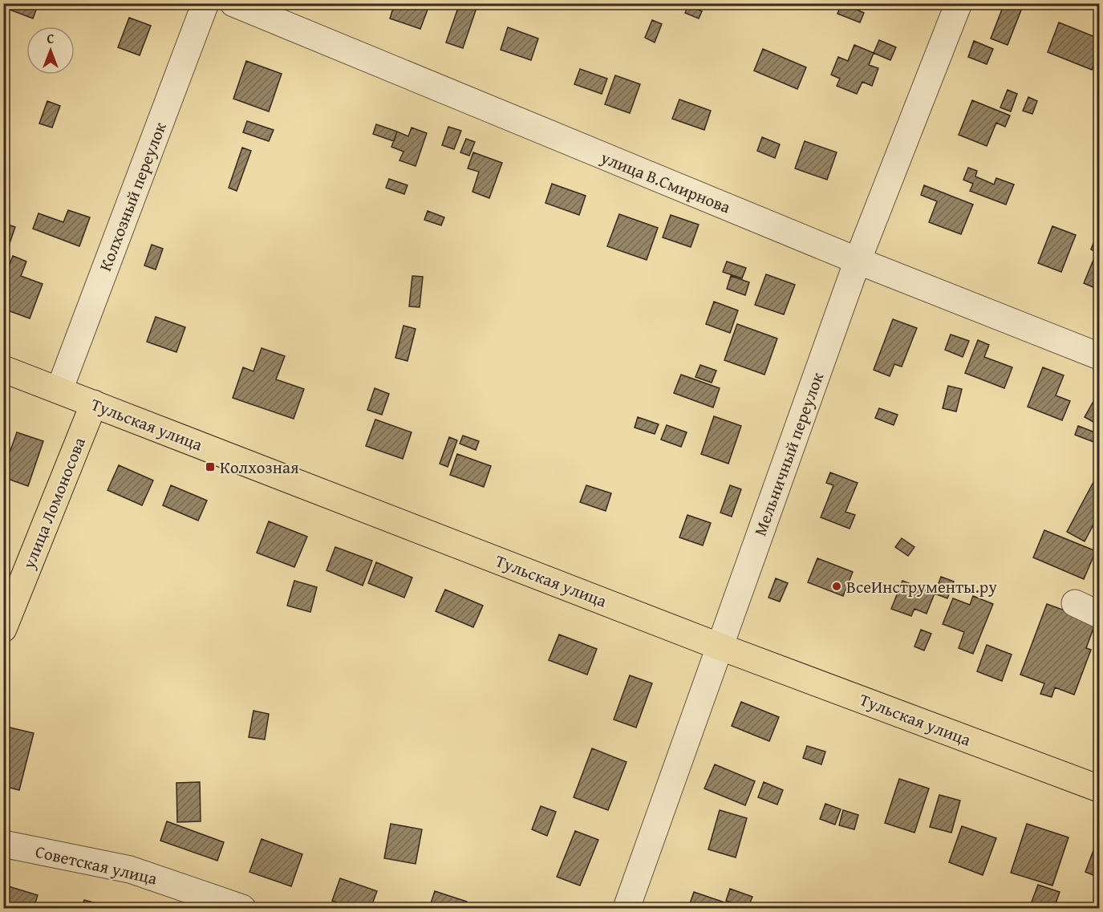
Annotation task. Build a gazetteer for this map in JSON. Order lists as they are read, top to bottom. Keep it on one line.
{"streets":{"main road":["Тульская улица","улица Ломоносова"],"street":["улица В.Смирнова","Колхозный переулок","Мельничный переулок","Советская улица"]},"crossings":[["улица В.Смирнова","Мельничный переулок"],["Колхозный переулок","Тульская улица"],["Тульская улица","Мельничный переулок"],["Тульская улица","улица Ломоносова"]],"places":{"transit":["Колхозная"],"other":["ВсеИнструменты.ру"]},"north":"top"}
